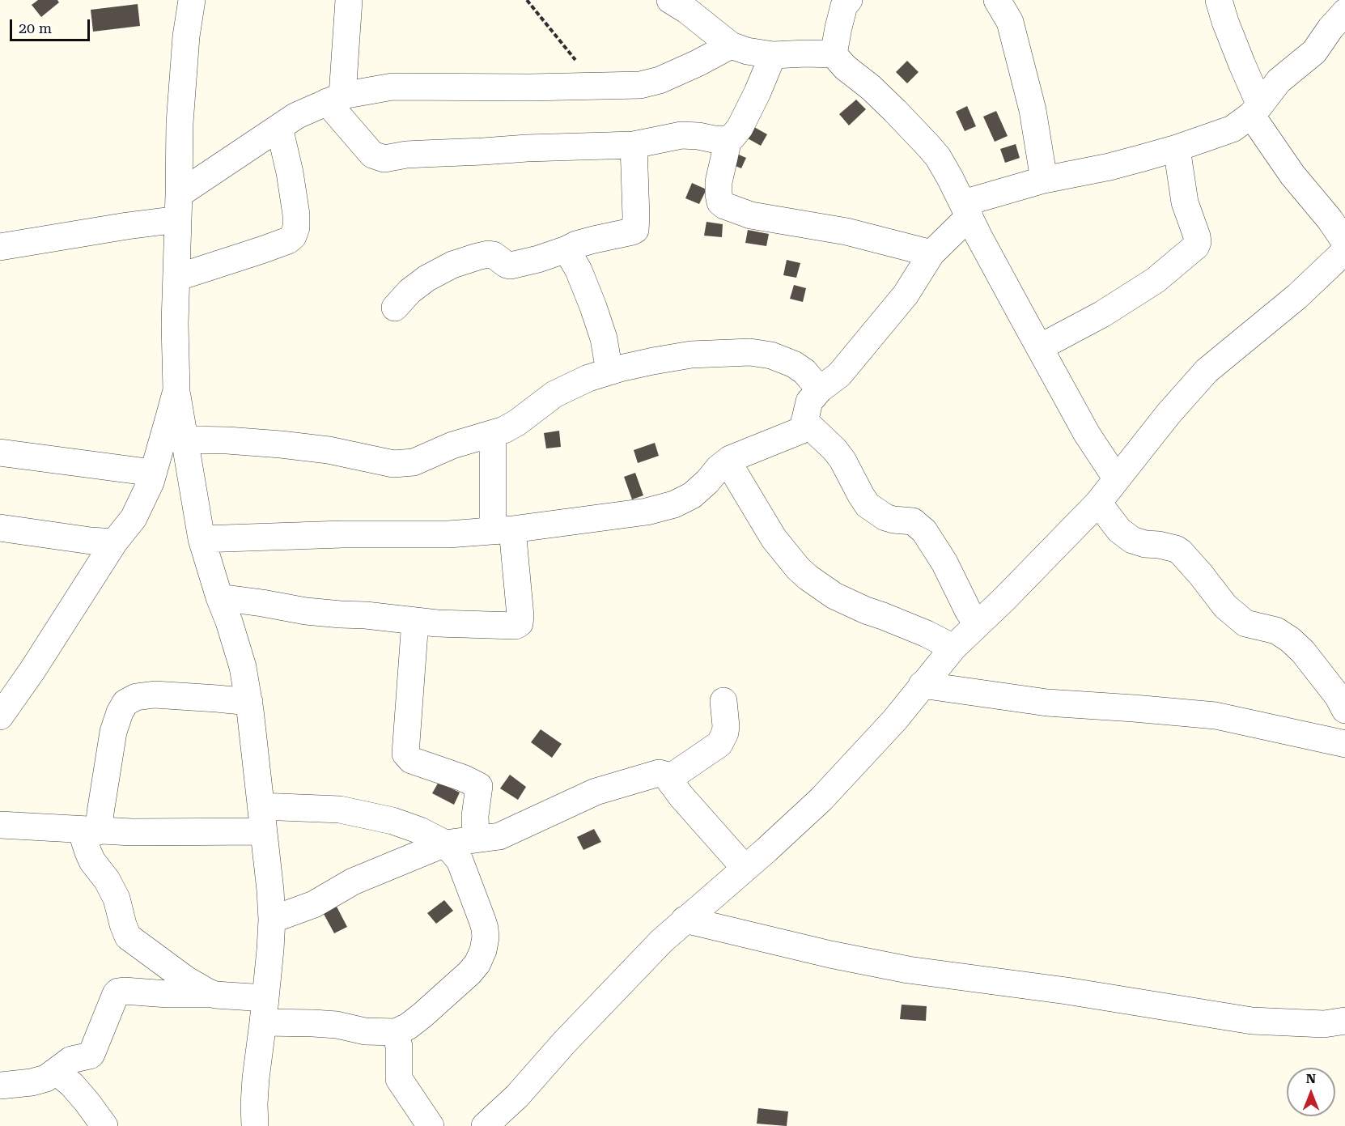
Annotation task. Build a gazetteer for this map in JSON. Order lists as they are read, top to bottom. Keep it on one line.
{"scale_bar":"20 m","north":"top"}
